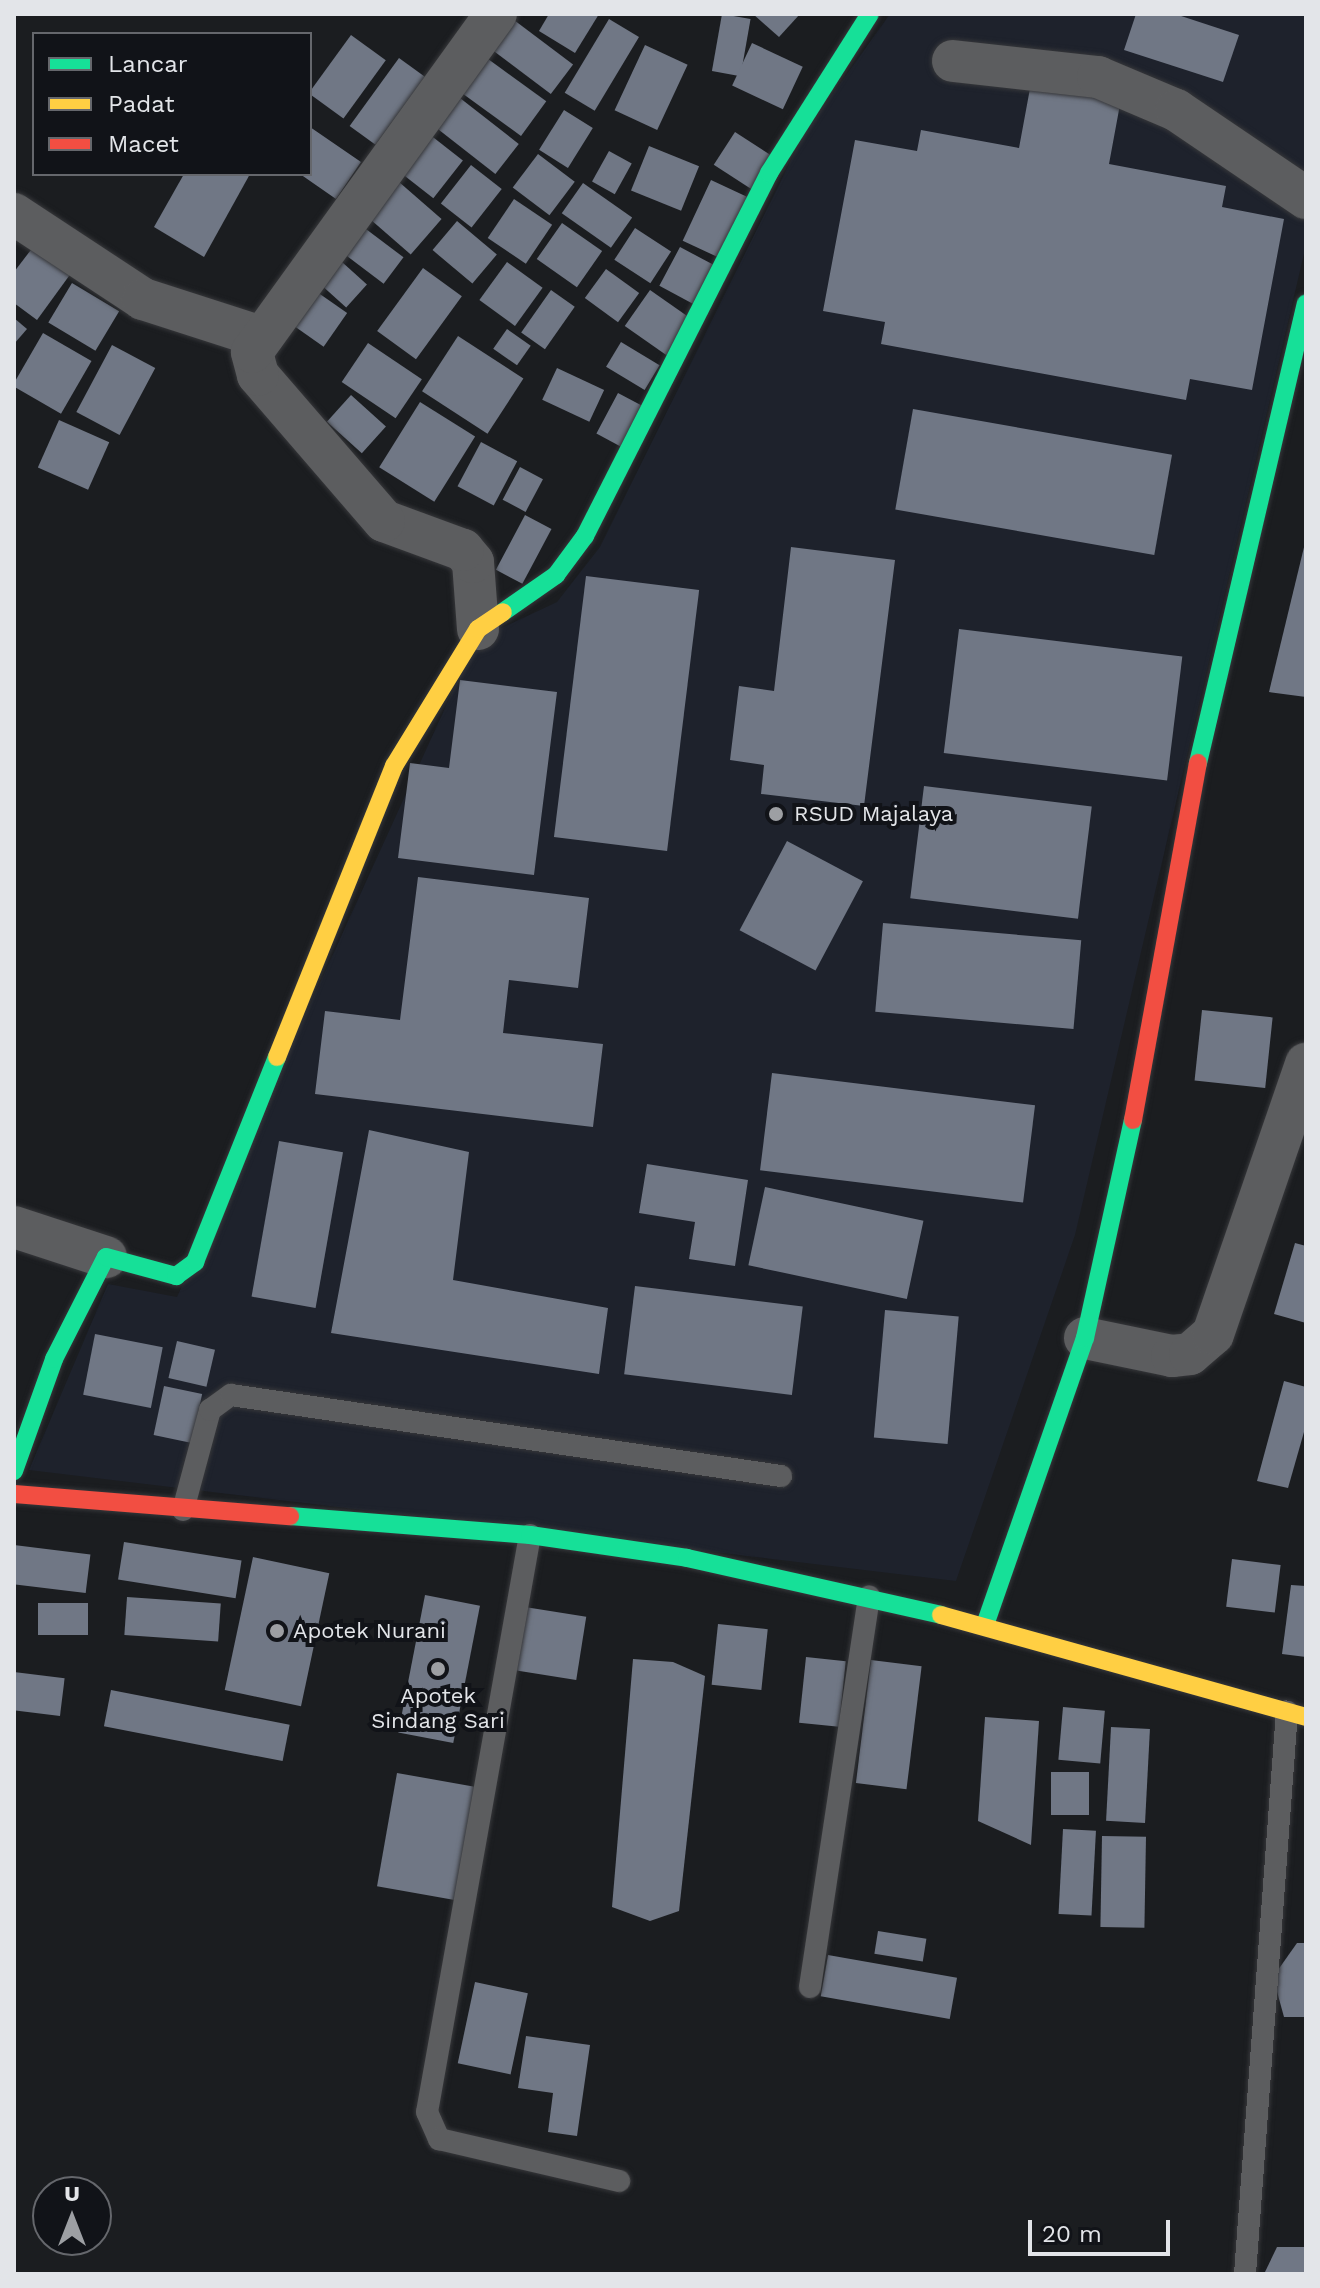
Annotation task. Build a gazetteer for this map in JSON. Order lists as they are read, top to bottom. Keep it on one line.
{"places":["RSUD Majalaya","Apotek Nurani","Apotek Sindang Sari"],"legend":["Lancar","Padat","Macet"],"scale_bar":"20 m","north":"top"}
